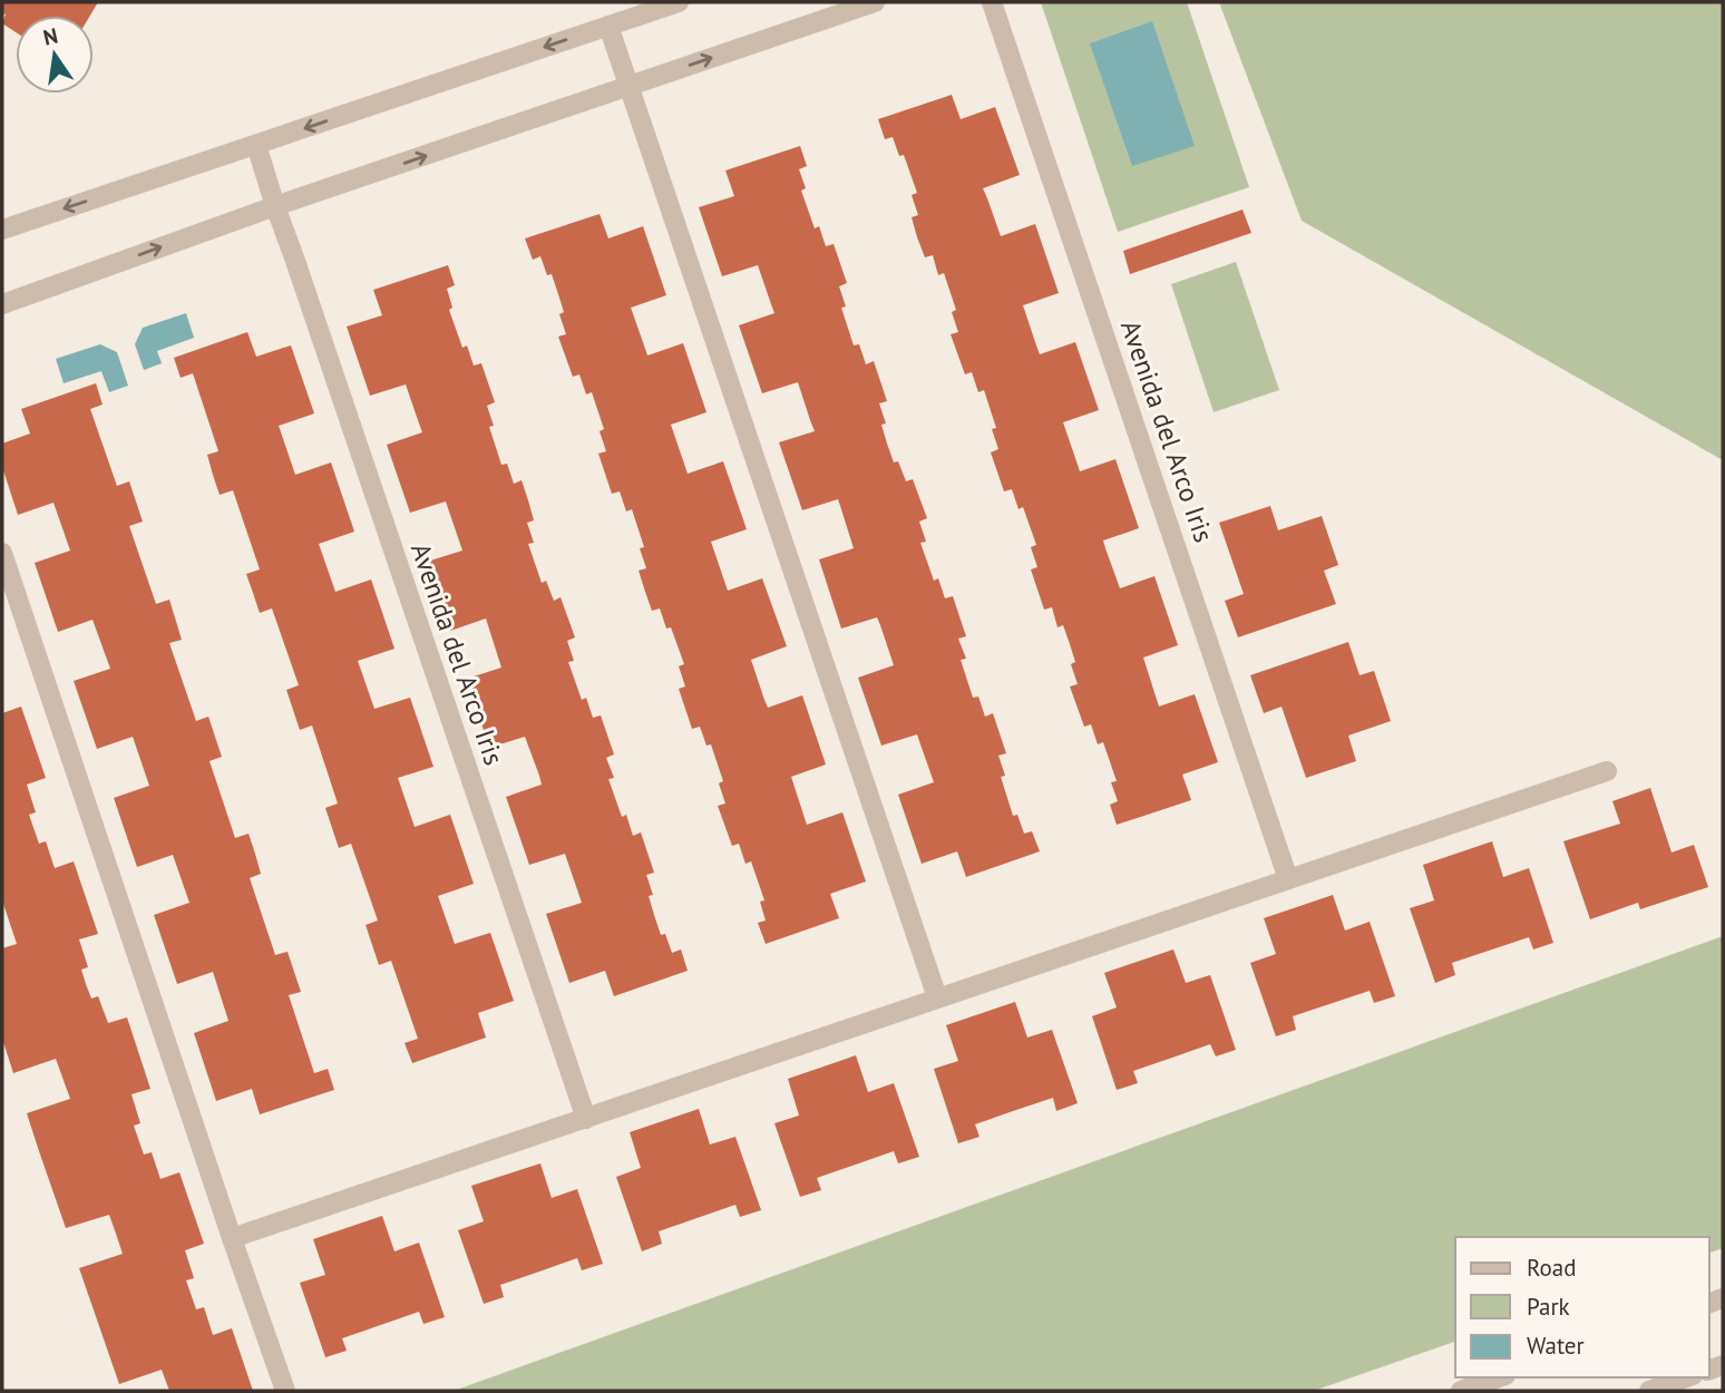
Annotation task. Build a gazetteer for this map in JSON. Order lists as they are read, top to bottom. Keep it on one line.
{"streets":{"street":["Avenida del Arco Iris"]},"legend":["Road","Park","Water"],"north":"top"}
